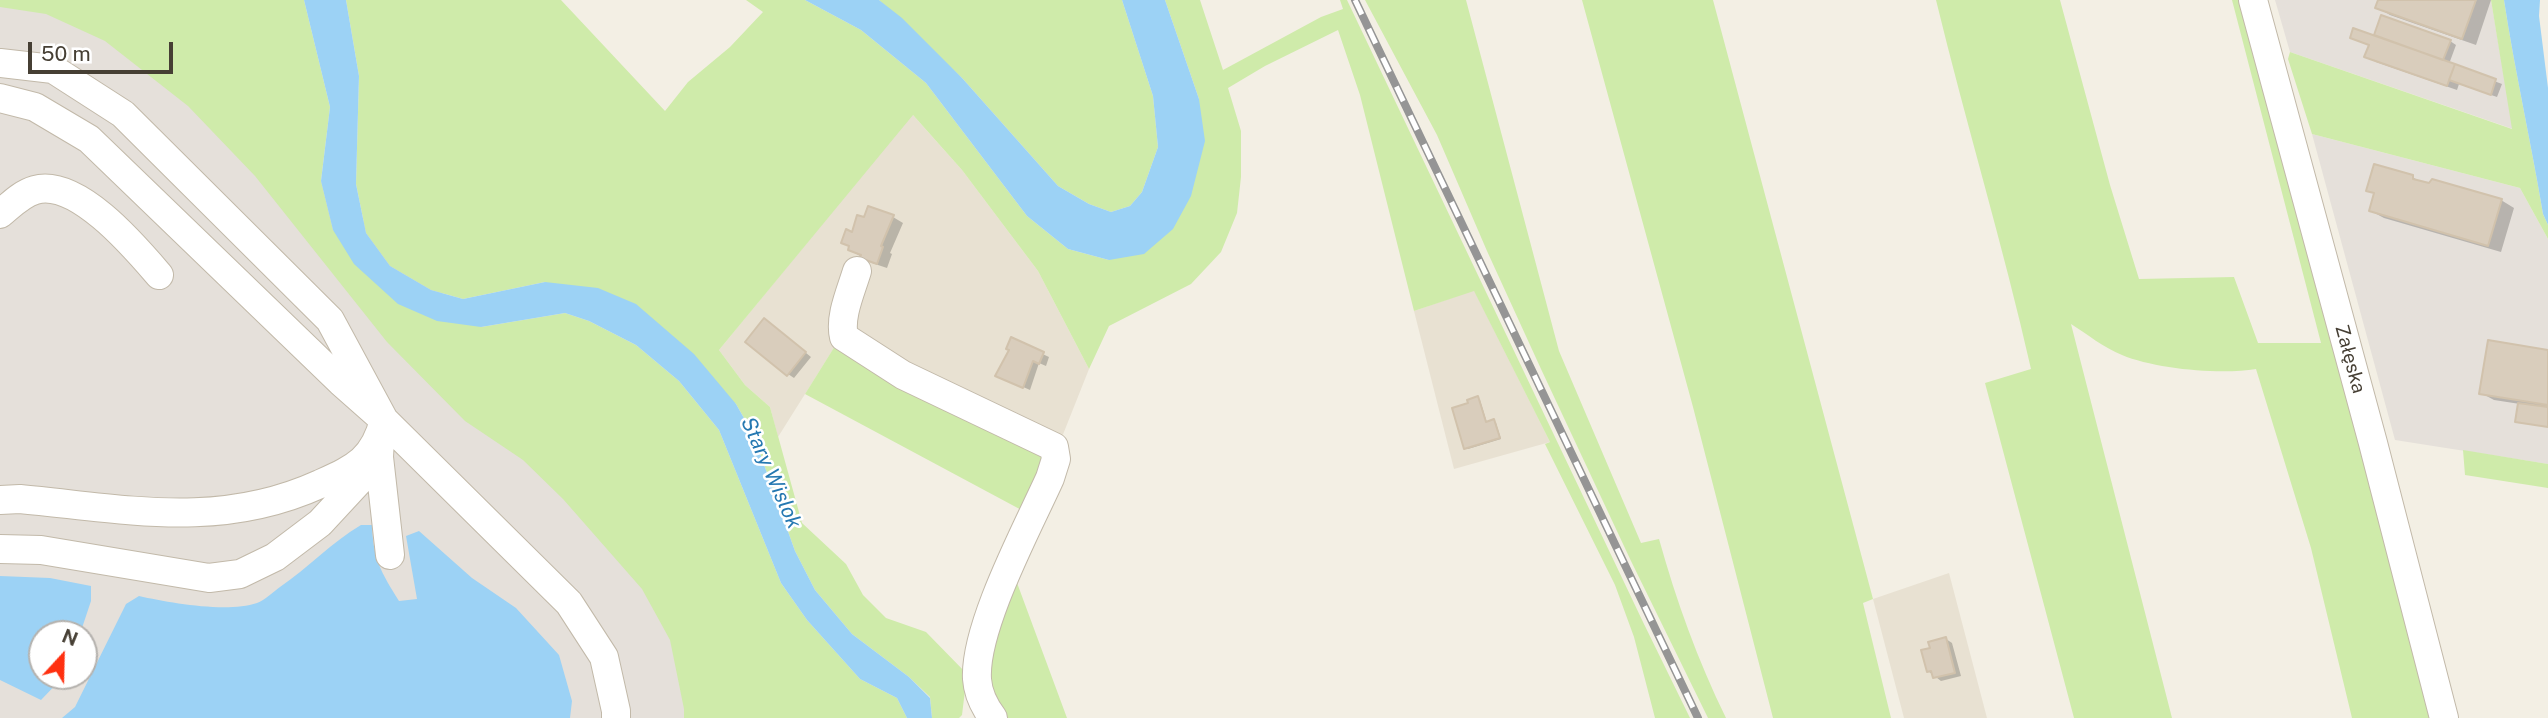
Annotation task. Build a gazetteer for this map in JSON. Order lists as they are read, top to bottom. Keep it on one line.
{"streets":{"street":["Załęska"]},"water":["Stary Wislok"],"scale_bar":"50 m","north":"top"}
